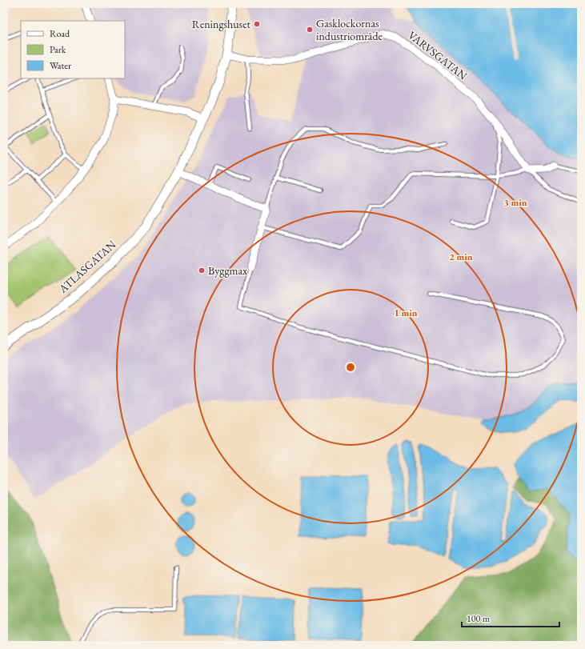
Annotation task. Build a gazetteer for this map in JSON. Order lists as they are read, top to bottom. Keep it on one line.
{"streets":{"street":["VARVSGATAN","ATLASGATAN"]},"crossings":[["VARVSGATAN","ATLASGATAN"]],"places":["Reningshuset","Gasklockornas industriområde","Byggmax"],"legend":["Road","Park","Water"],"scale_bar":"100 m","rings":["3 min","2 min","1 min"]}
